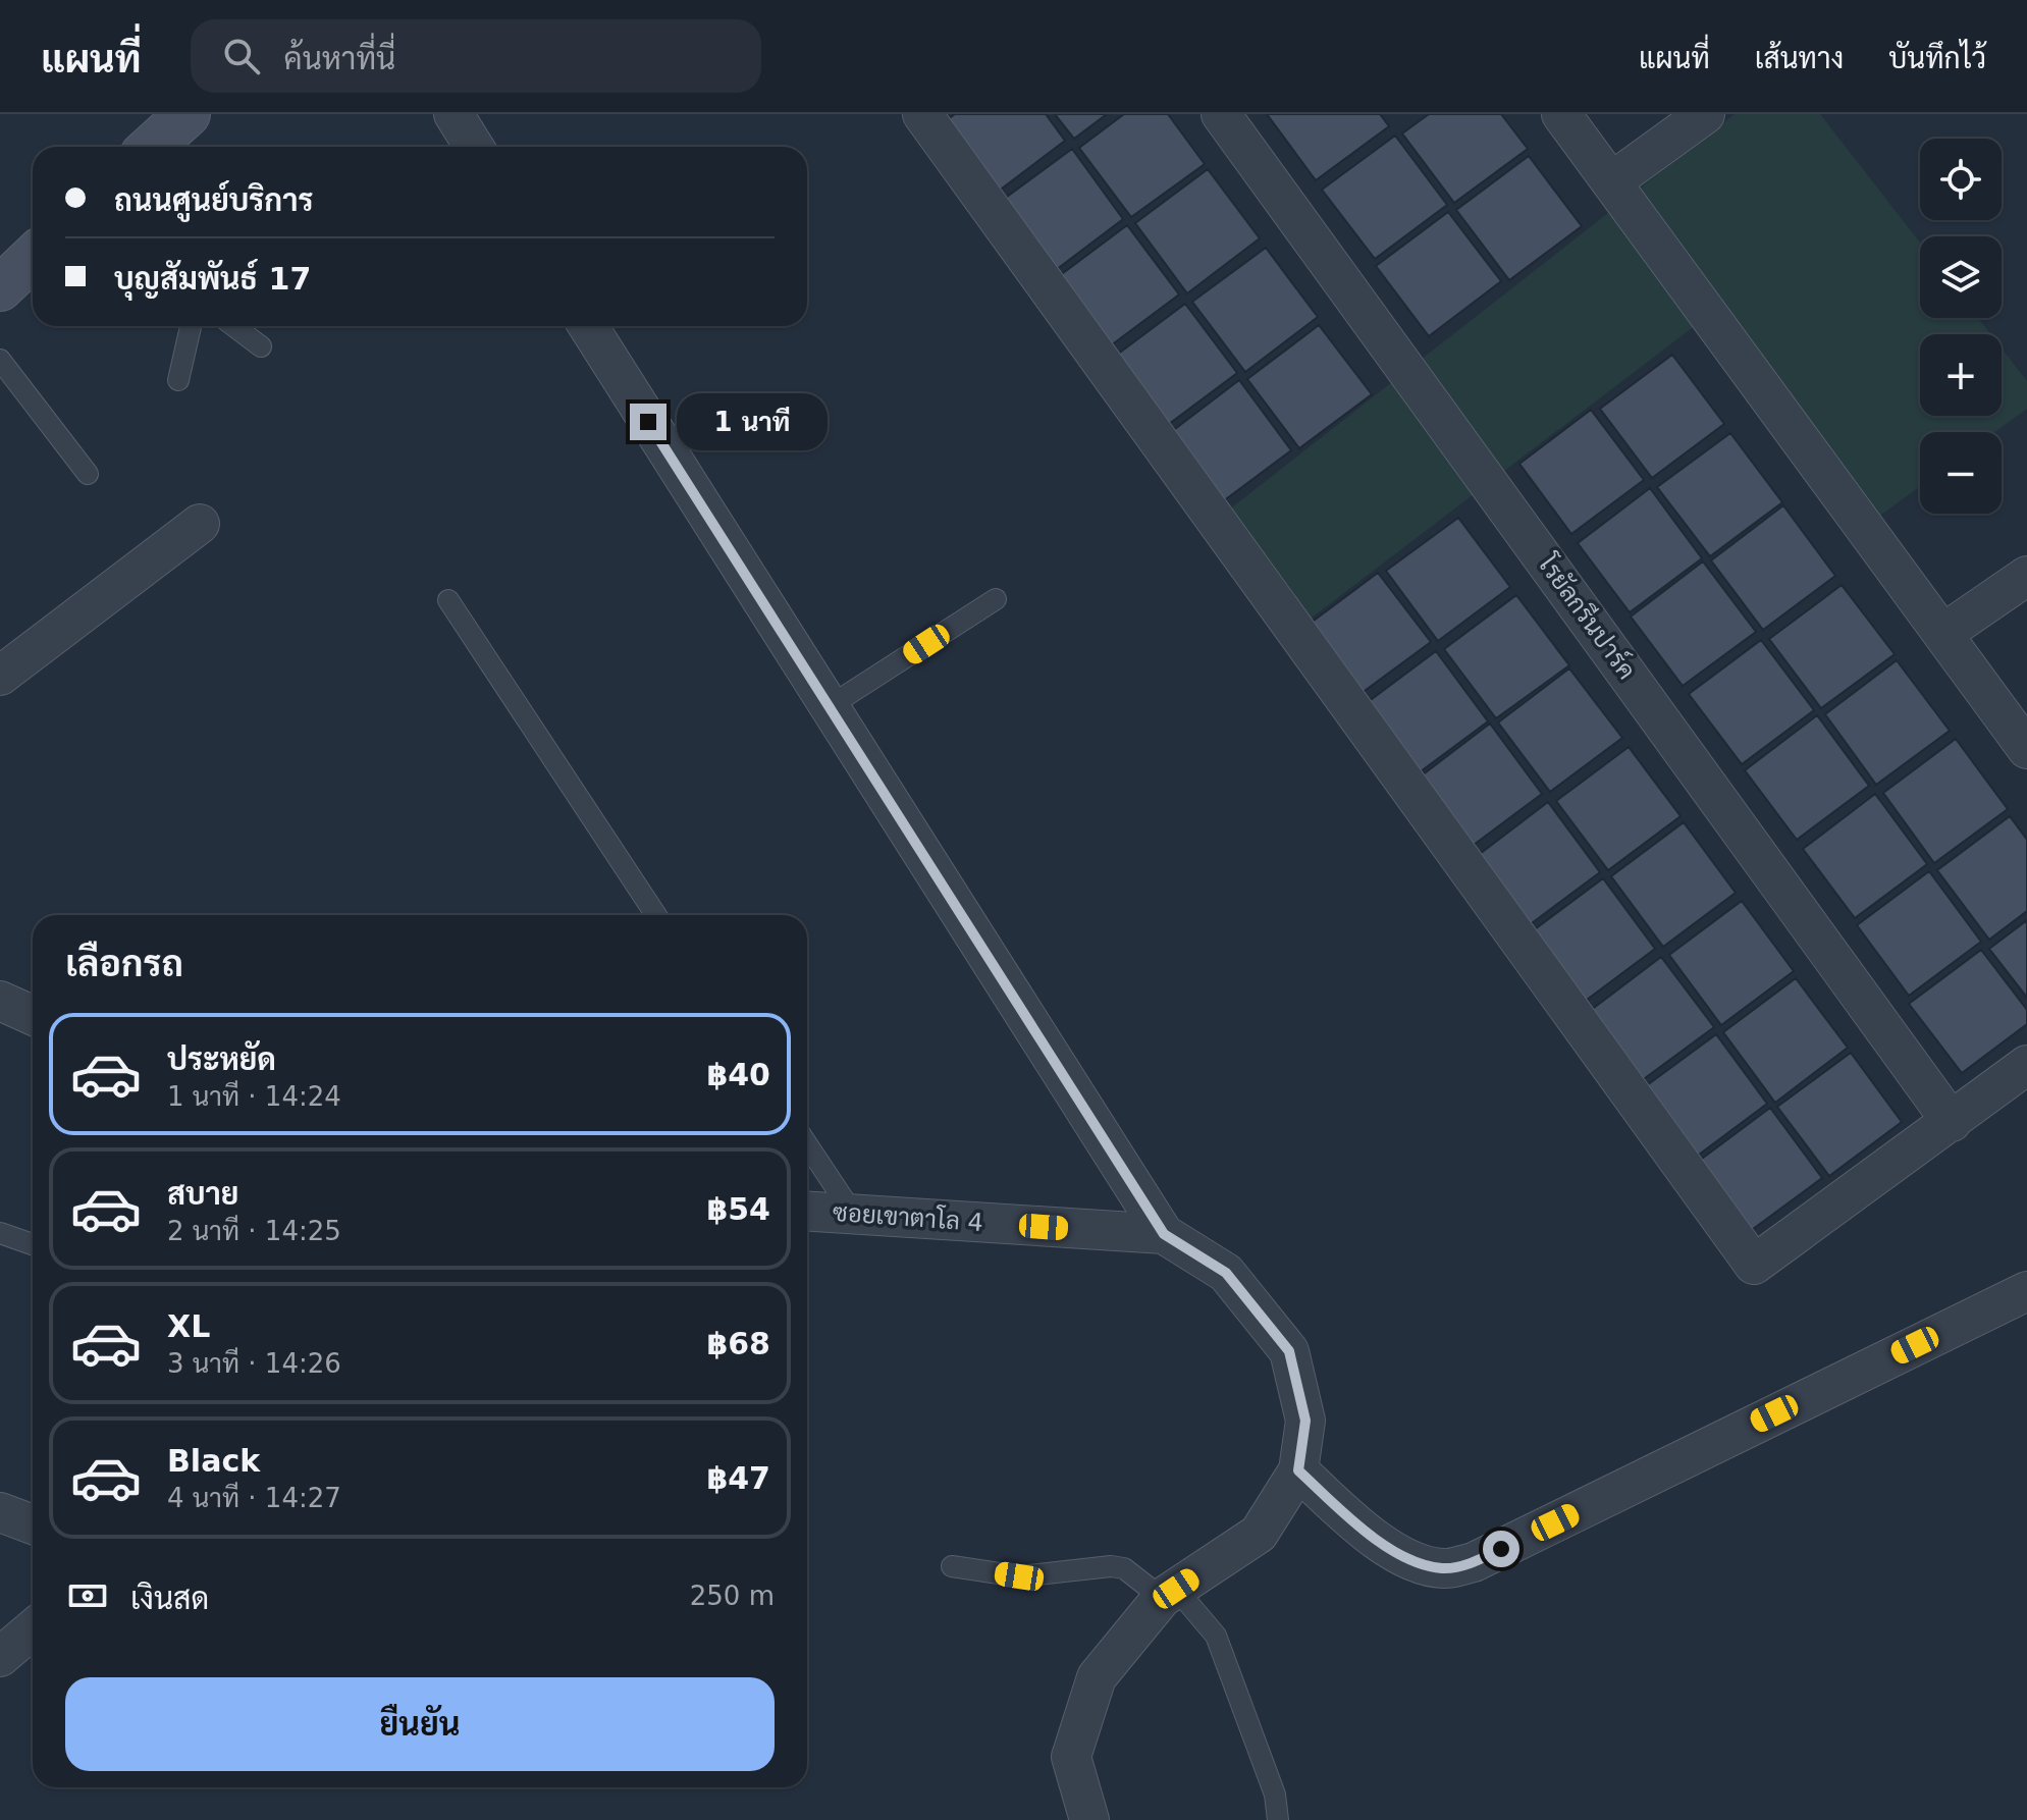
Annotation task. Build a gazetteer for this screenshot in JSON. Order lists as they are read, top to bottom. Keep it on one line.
{"streets":{"street":["โรยัลกรีนปาร์ค","ซอยเขาตาโล 4"]},"page":{"header":"แผนที่","search":"ค้นหาที่นี่","nav":["แผนที่","เส้นทาง","บันทึกไว้"],"map_buttons":["+","−"],"banner":["ถนนศูนย์บริการ","บุญสัมพันธ์ 17"],"bubble":"1 นาที","heading":"เลือกรถ","list":[{"name":"ประหยัด","note":"1 นาที · 14:24","value":"฿40"},{"name":"สบาย","note":"2 นาที · 14:25","value":"฿54"},{"name":"XL","note":"3 นาที · 14:26","value":"฿68"},{"name":"Black","note":"4 นาที · 14:27","value":"฿47"}],"pay":["เงินสด","250 m"],"buttons":"ยืนยัน"}}
